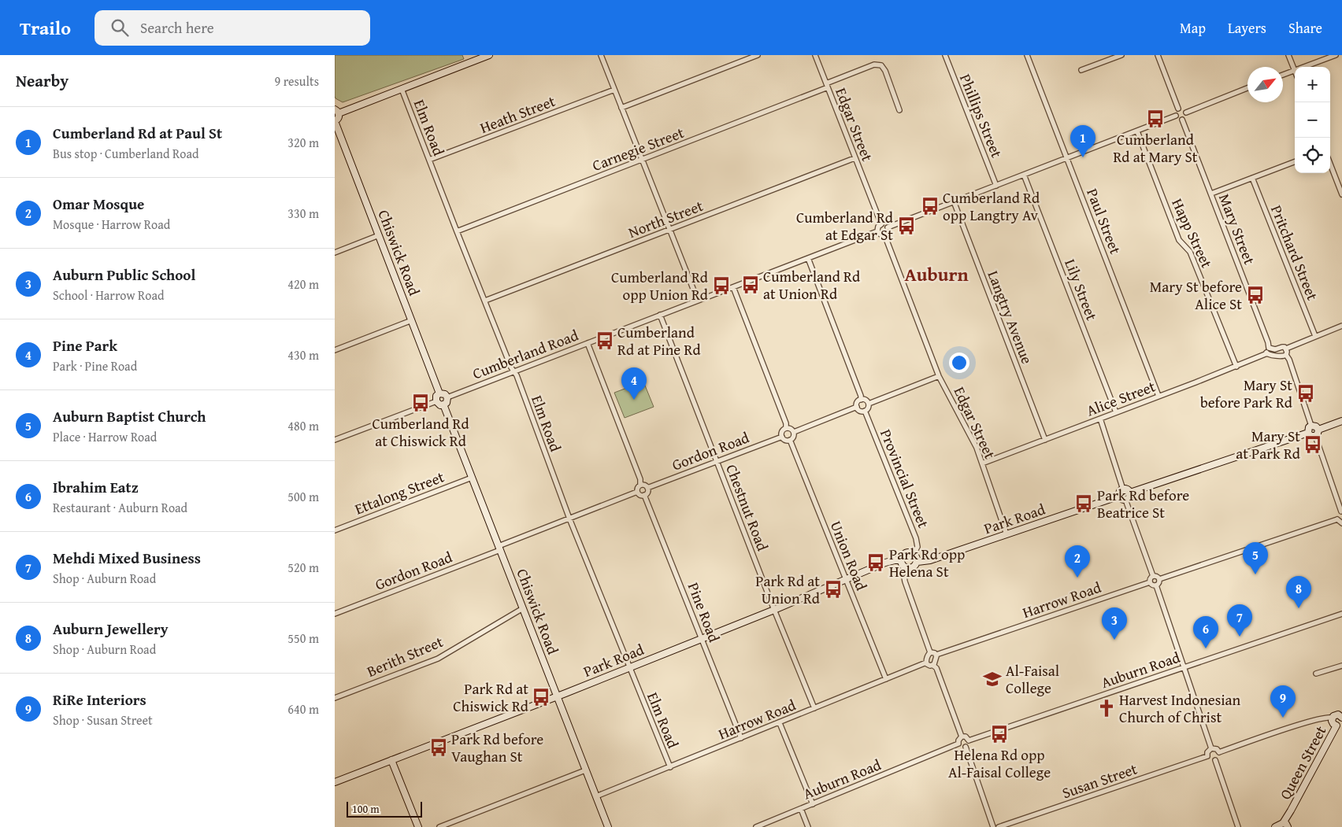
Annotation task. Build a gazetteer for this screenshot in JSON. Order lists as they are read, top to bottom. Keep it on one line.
{"streets":{"street":["Heath Street","Phillips Street","Edgar Street","Elm Road","Carnegie Street","North Street","Paul Street","Mary Street","Happ Street","Chiswick Road","Pritchard Street","Lily Street","Langtry Avenue","Cumberland Road","Alice Street","Gordon Road","Provincial Street","Ettalong Street","Chestnut Road","Park Road","Union Road","Harrow Road","Pine Road","Berith Street","Auburn Road","Queen Street","Susan Street"]},"crossings":[["Heath Street","Elm Road"],["Edgar Street","Carnegie Street"],["Edgar Street","North Street"],["Edgar Street","Cumberland Road"],["Edgar Street","Alice Street"],["Edgar Street","Park Road"],["Elm Road","Carnegie Street"],["Elm Road","North Street"],["Elm Road","Cumberland Road"],["Elm Road","Gordon Road"],["Elm Road","Park Road"],["Elm Road","Harrow Road"],["Paul Street","Alice Street"],["Happ Street","Alice Street"],["Chiswick Road","Cumberland Road"],["Chiswick Road","Gordon Road"],["Chiswick Road","Ettalong Street"],["Chiswick Road","Park Road"],["Chiswick Road","Harrow Road"],["Chiswick Road","Berith Street"],["Lily Street","Alice Street"],["Langtry Avenue","Alice Street"],["Cumberland Road","Chestnut Road"],["Gordon Road","Chestnut Road"],["Gordon Road","Union Road"],["Gordon Road","Pine Road"],["Provincial Street","Park Road"],["Chestnut Road","Park Road"],["Chestnut Road","Harrow Road"],["Park Road","Union Road"],["Park Road","Pine Road"],["Union Road","Harrow Road"],["Harrow Road","Pine Road"]],"districts":["Auburn"],"places":{"bus stop":["Cumberland Rd at Mary St","Cumberland Rd opp Langtry Av","Cumberland Rd at Edgar St","Cumberland Rd at Union Rd","Cumberland Rd opp Union Rd","Mary St before Alice St","Cumberland Rd at Pine Rd","Mary St before Park Rd","Cumberland Rd at Chiswick Rd","Mary St at Park Rd","Park Rd before Beatrice St","Park Rd opp Helena St","Park Rd at Union Rd","Park Rd at Chiswick Rd","Helena Rd opp Al-Faisal College","Park Rd before Vaughan St"],"school or university":["Al-Faisal College"],"church":["Harvest Indonesian Church of Christ"]},"scale_bar":"100 m","north":"top right","page":{"header":"Trailo","search":"Search here","nav":["Map","Layers","Share"],"heading":["Nearby","9 results"],"map_buttons":["+","−"],"list":[{"mark":"1","name":"Cumberland Rd at Paul St","note":"Bus stop · Cumberland Road","value":"320 m"},{"mark":"2","name":"Omar Mosque","note":"Mosque · Harrow Road","value":"330 m"},{"mark":"3","name":"Auburn Public School","note":"School · Harrow Road","value":"420 m"},{"mark":"4","name":"Pine Park","note":"Park · Pine Road","value":"430 m"},{"mark":"5","name":"Auburn Baptist Church","note":"Place · Harrow Road","value":"480 m"},{"mark":"6","name":"Ibrahim Eatz","note":"Restaurant · Auburn Road","value":"500 m"},{"mark":"7","name":"Mehdi Mixed Business","note":"Shop · Auburn Road","value":"520 m"},{"mark":"8","name":"Auburn Jewellery","note":"Shop · Auburn Road","value":"550 m"},{"mark":"9","name":"RiRe Interiors","note":"Shop · Susan Street","value":"640 m"}],"pins":["1","4","5","2","8","7","3","6","9"],"scale":"100 m"}}
